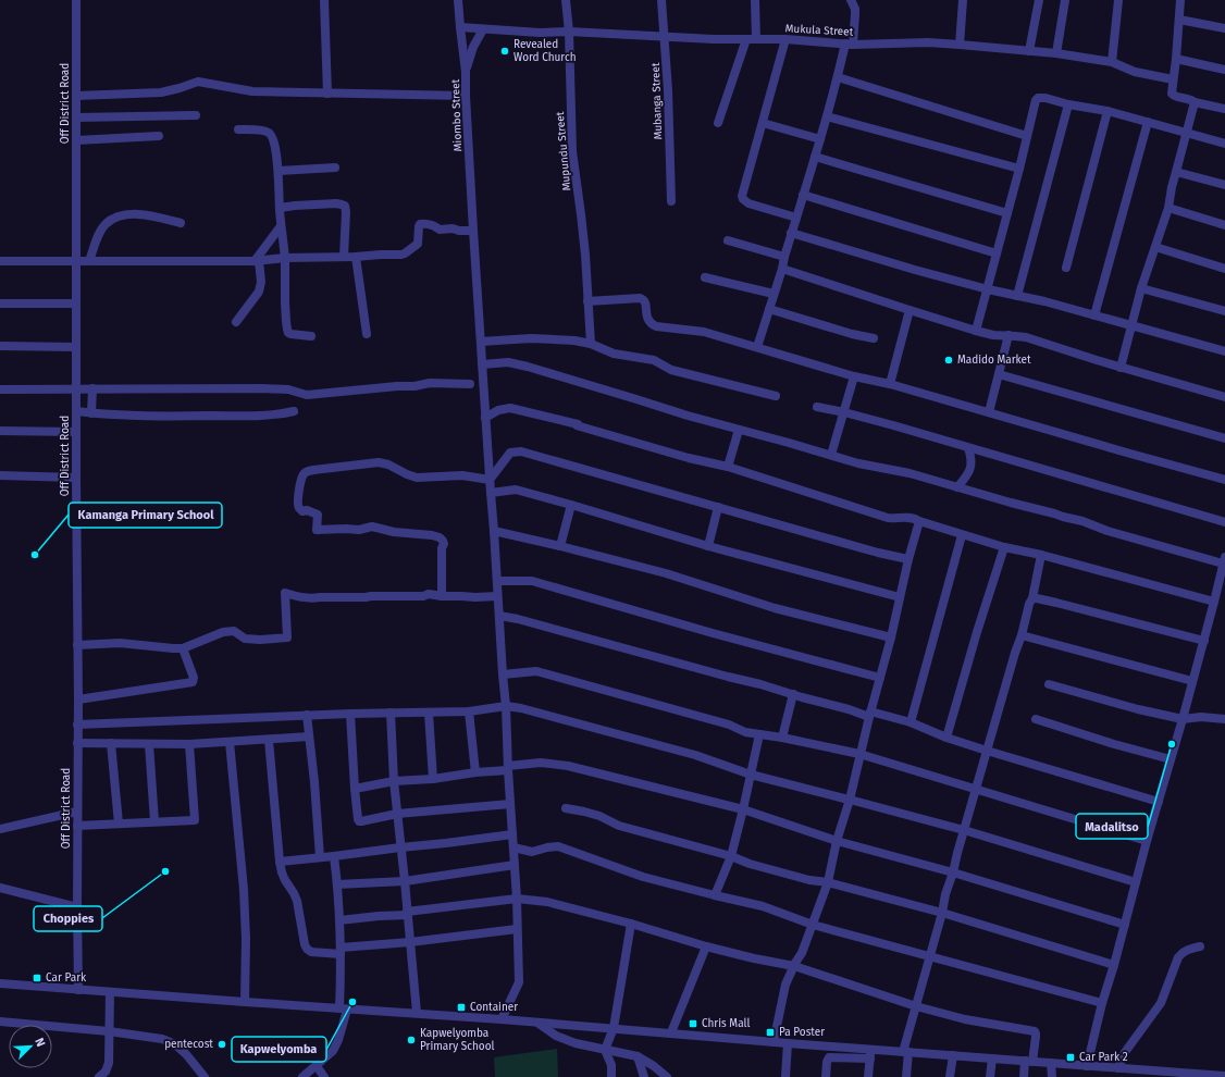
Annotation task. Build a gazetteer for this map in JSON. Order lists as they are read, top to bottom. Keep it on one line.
{"streets":{"street":["Mukula Street","Mubanga Street","Off District Road","Miombo Street","Mupundu Street"]},"crossings":[["Mukula Street","Mubanga Street"],["Mukula Street","Miombo Street"],["Mukula Street","Mupundu Street"]],"places":{"other":["Revealed Word Church","Madido Market","Kamanga Primary School","Madalitso","Choppies","Kapwelyomba","Kapwelyomba Primary School","pentecost"],"transit":["Car Park","Container","Chris Mall","Pa Poster","Car Park 2"]},"north":"top right"}
